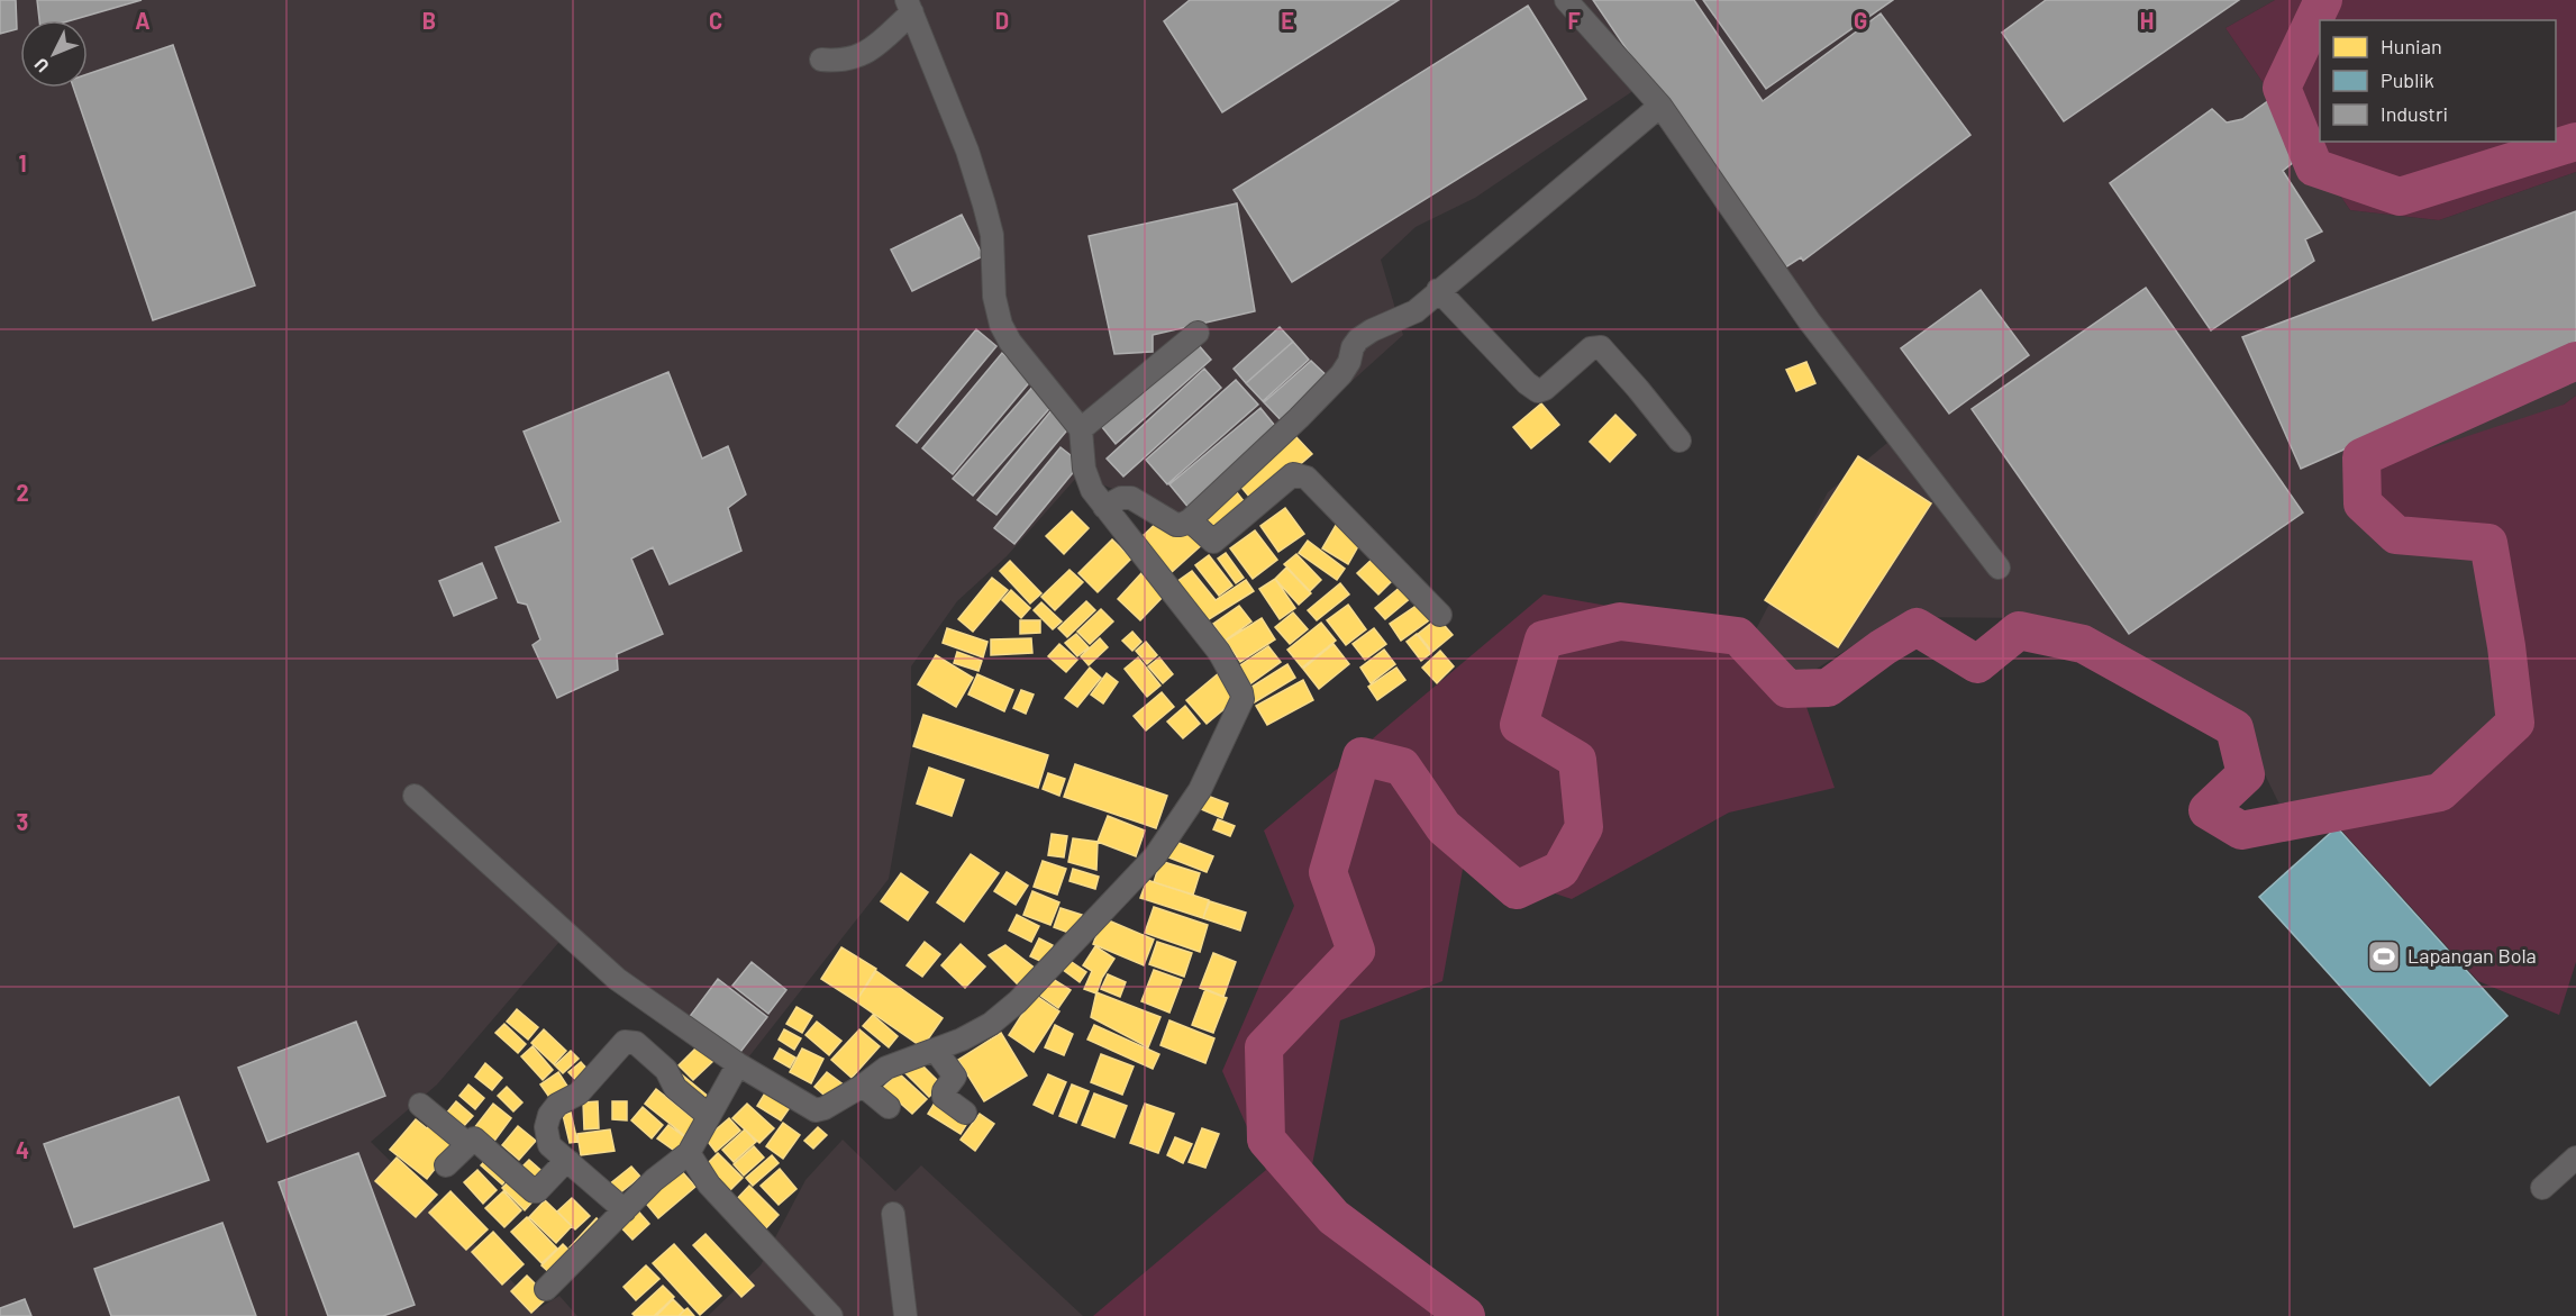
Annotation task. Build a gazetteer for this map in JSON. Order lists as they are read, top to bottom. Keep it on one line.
{"places":{"sports":["Lapangan Bola"]},"legend":["Hunian","Publik","Industri"],"north":"bottom left","grid":{"columns":["A","B","C","D","E","F","G","H"],"rows":["1","2","3","4"]}}
